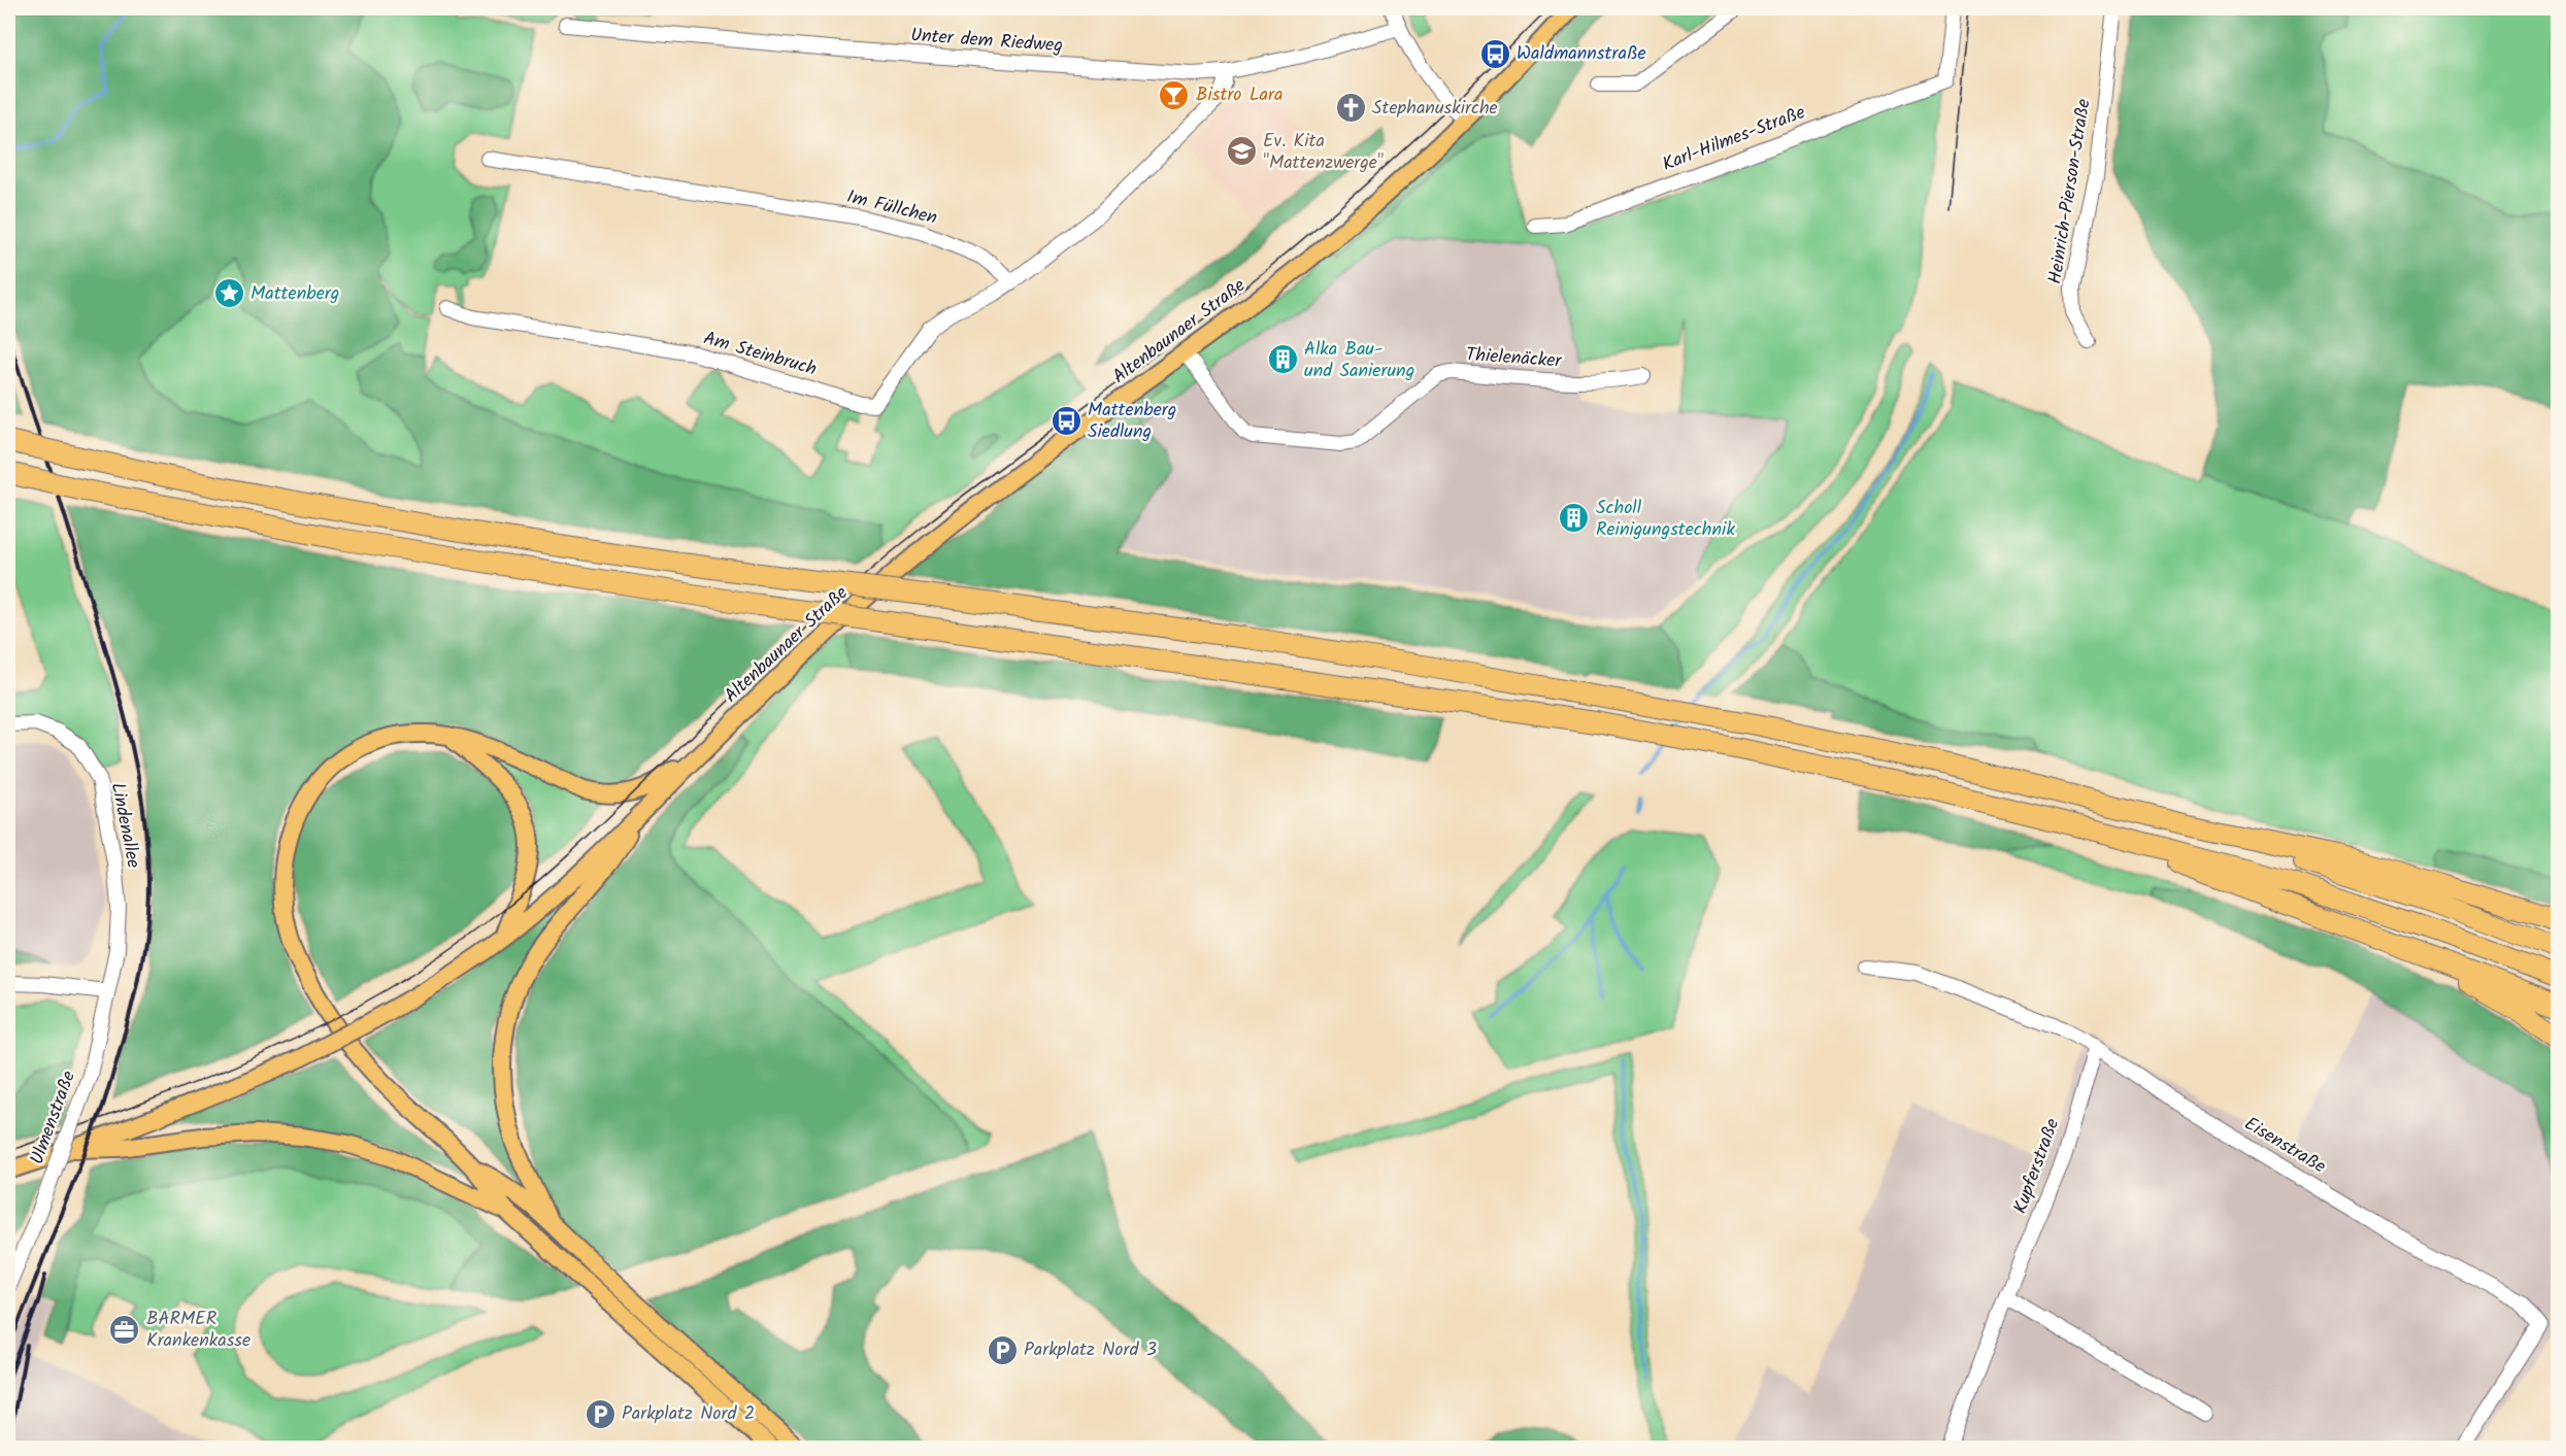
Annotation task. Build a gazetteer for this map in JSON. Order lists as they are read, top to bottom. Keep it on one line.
{"streets":{"main road":["Altenbaunaer Straße"],"street":["Unter dem Riedweg","Karl-Hilmes-Straße","Heinrich-Pierson-Straße","Im Füllchen","Am Steinbruch","Thielenäcker","Lindenallee","Ulmenstraße","Eisenstraße","Kupferstraße"]},"crossings":[["Im Füllchen","Am Steinbruch"],["Altenbaunaer Straße","Thielenäcker"],["Lindenallee","Ulmenstraße"],["Eisenstraße","Kupferstraße"]],"places":{"bus stop":["Waldmannstraße","Mattenberg Siedlung"],"bar":["Bistro Lara"],"church":["Stephanuskirche"],"school or university":["Ev. Kita \"Mattenzwerge\""],"place":["Mattenberg"],"building":["Alka Bau- und Sanierung","Scholl Reinigungstechnik"],"office":["BARMER Krankenkasse"],"parking":["Parkplatz Nord 3","Parkplatz Nord 2"]}}
